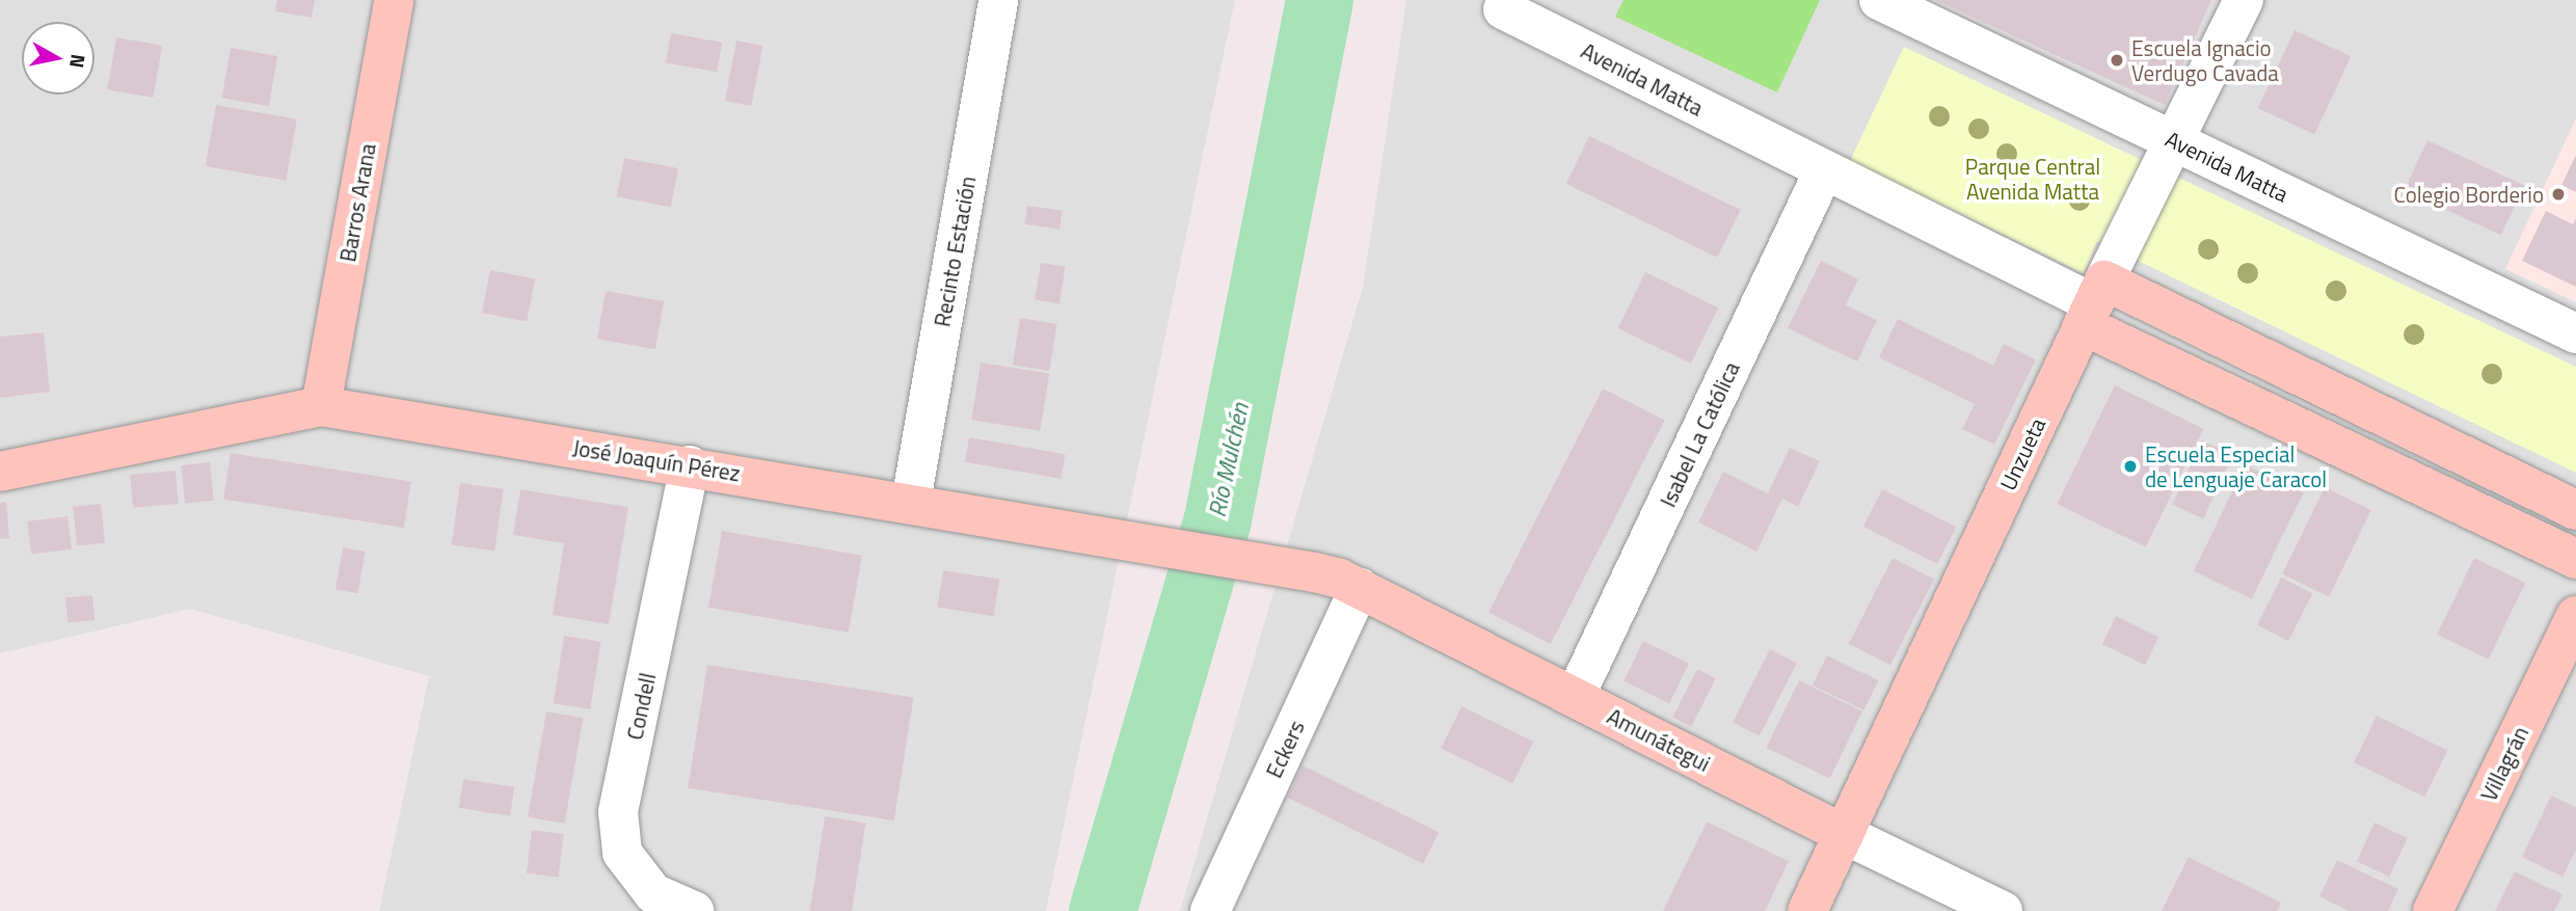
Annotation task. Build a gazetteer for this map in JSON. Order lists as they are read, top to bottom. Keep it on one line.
{"streets":{"main road":["Avenida Matta","Barros Arana","Unzueta","José Joaquín Pérez","Amunátegui","Villagrán"],"street":["Recinto Estación","Isabel La Católica","Condell","Eckers"]},"crossings":[["Avenida Matta","Isabel La Católica"],["Avenida Matta","Unzueta"],["Barros Arana","José Joaquín Pérez"],["Recinto Estación","José Joaquín Pérez"],["Isabel La Católica","Amunátegui"],["Unzueta","Amunátegui"],["José Joaquín Pérez","Condell"],["José Joaquín Pérez","Amunátegui"],["Amunátegui","Eckers"]],"water":["Río Mulchén"],"parks":["Parque Central Avenida Matta"],"places":["Escuela Ignacio Verdugo Cavada","Colegio Borderio","Escuela Especial de Lenguaje Caracol"],"north":"right"}
